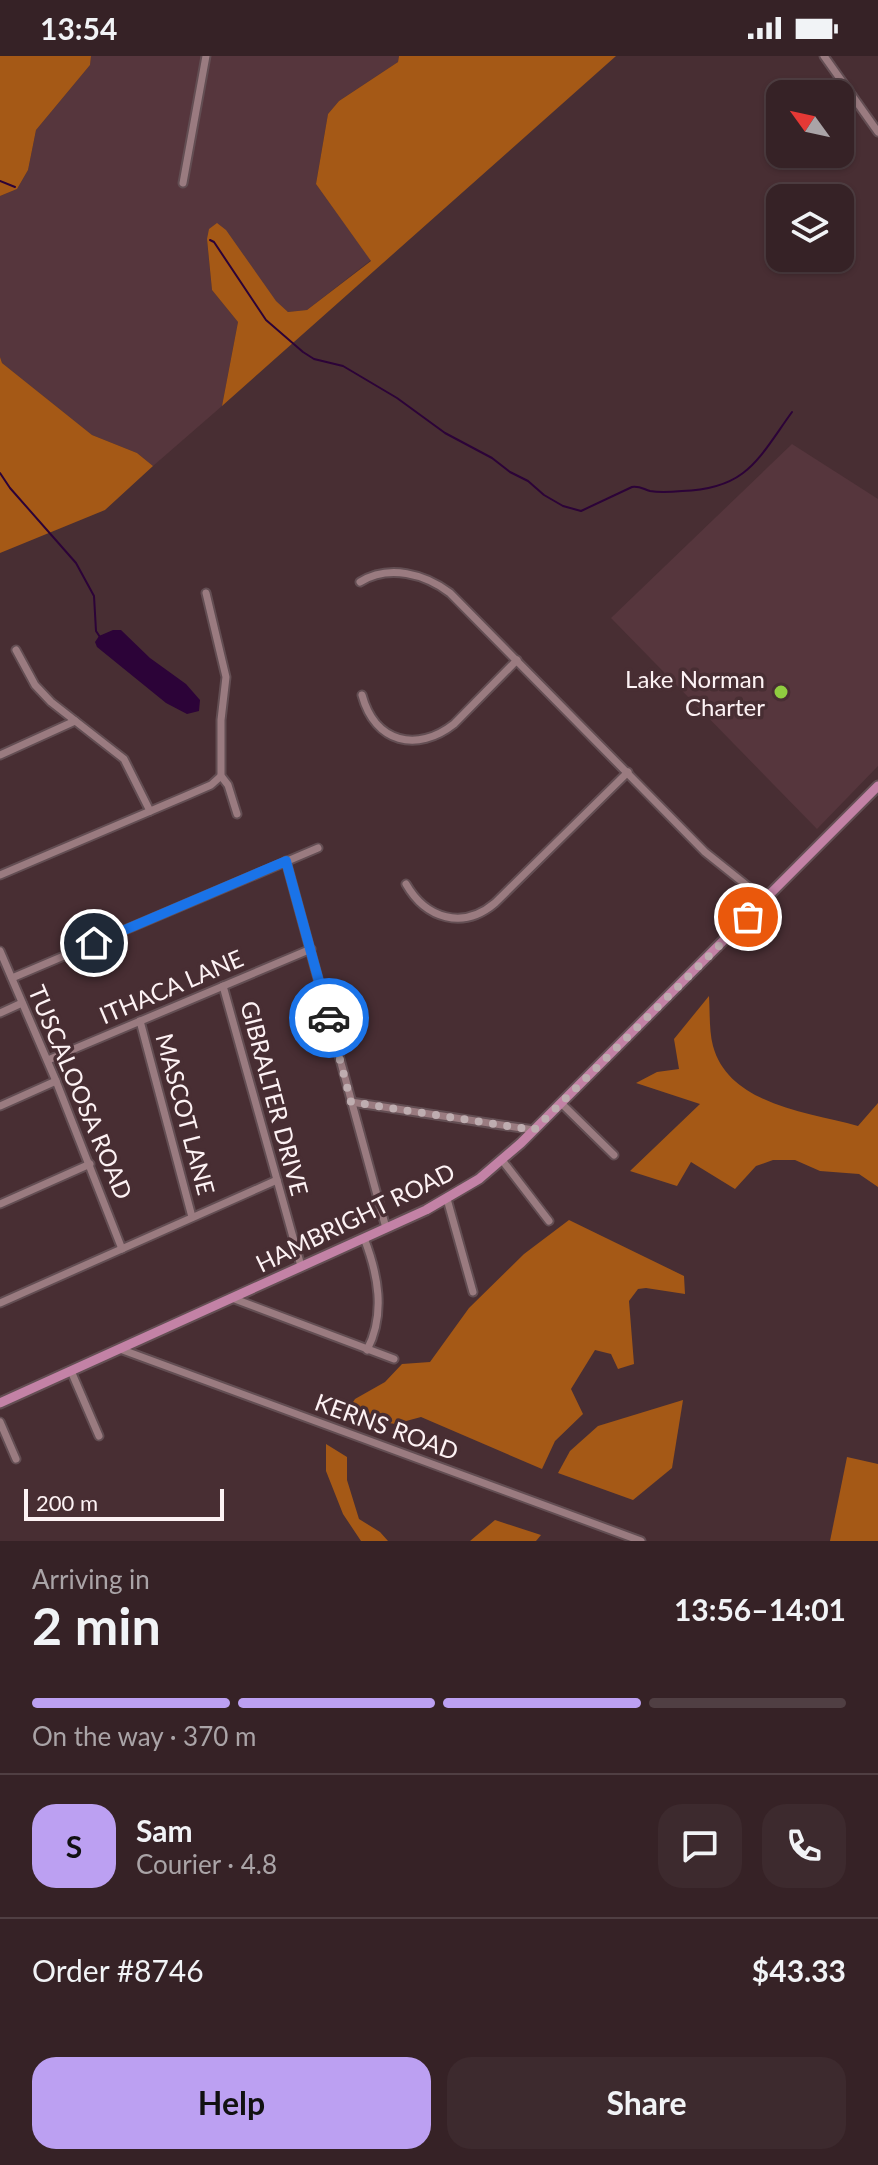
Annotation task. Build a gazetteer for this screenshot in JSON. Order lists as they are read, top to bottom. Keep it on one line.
{"streets":{"main road":["HAMBRIGHT ROAD"],"street":["ITHACA LANE","TUSCALOOSA ROAD","GIBRALTER DRIVE","MASCOT LANE","KERNS ROAD"]},"crossings":[["ITHACA LANE","TUSCALOOSA ROAD"],["ITHACA LANE","GIBRALTER DRIVE"],["ITHACA LANE","MASCOT LANE"],["GIBRALTER DRIVE","HAMBRIGHT ROAD"],["HAMBRIGHT ROAD","KERNS ROAD"]],"places":["Lake Norman Charter"],"scale_bar":"200 m","north":"top left","page":{"status":"13:54","scale":"200 m","heading":["2 min","Arriving in","13:56–14:01"],"panel":["Sam","Courier · 4.8","Order #8746","$43.33"],"bar":"On the way · 370 m","round":"S","buttons":["Help","Share"]}}
